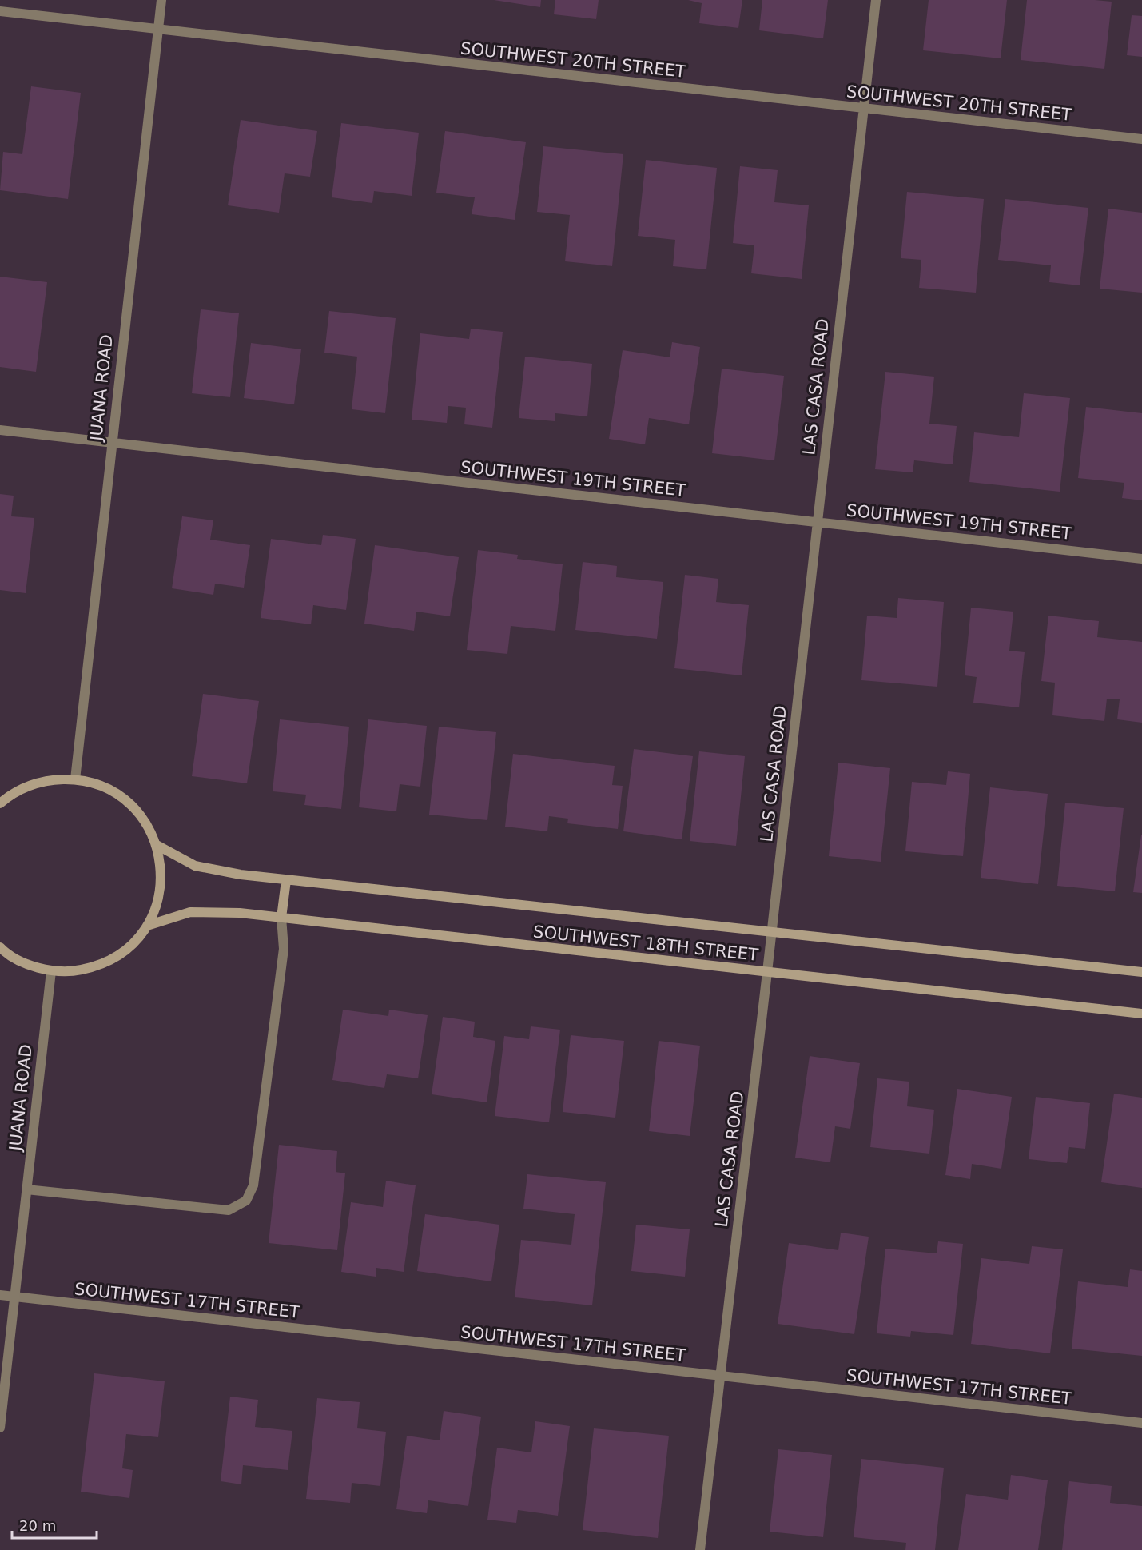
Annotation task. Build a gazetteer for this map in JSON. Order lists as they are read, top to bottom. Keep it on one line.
{"streets":{"main road":["SOUTHWEST 18TH STREET"],"street":["SOUTHWEST 20TH STREET","LAS CASA ROAD","JUANA ROAD","SOUTHWEST 19TH STREET","SOUTHWEST 17TH STREET"]},"crossings":[["SOUTHWEST 20TH STREET","LAS CASA ROAD"],["SOUTHWEST 20TH STREET","JUANA ROAD"],["LAS CASA ROAD","SOUTHWEST 19TH STREET"],["LAS CASA ROAD","SOUTHWEST 18TH STREET"],["LAS CASA ROAD","SOUTHWEST 17TH STREET"],["JUANA ROAD","SOUTHWEST 19TH STREET"],["JUANA ROAD","SOUTHWEST 17TH STREET"]],"scale_bar":"20 m"}
